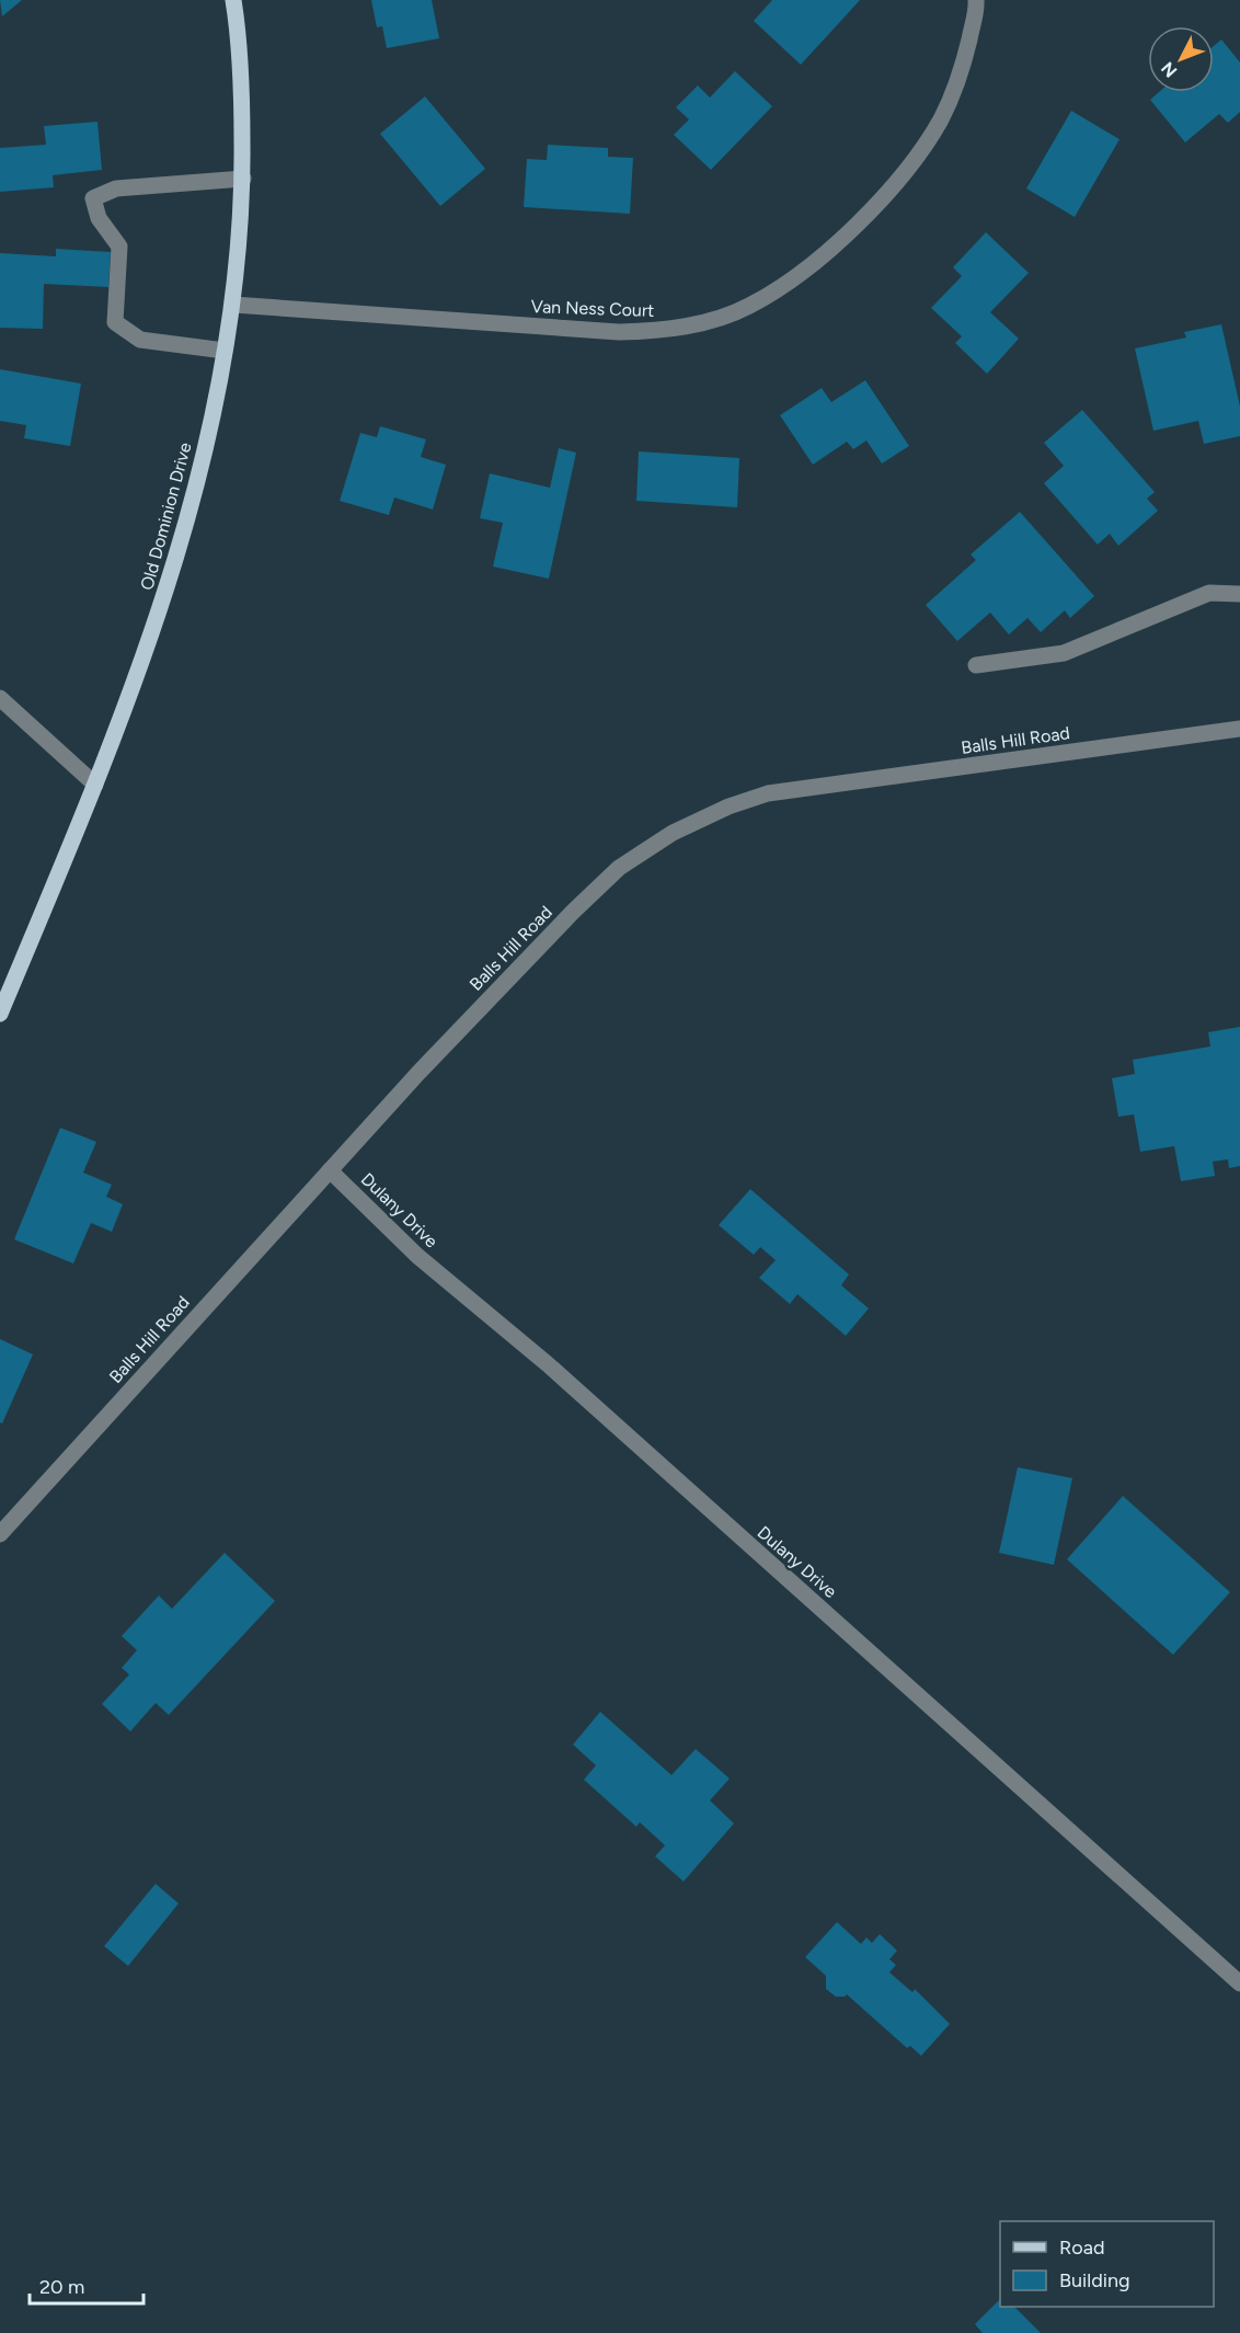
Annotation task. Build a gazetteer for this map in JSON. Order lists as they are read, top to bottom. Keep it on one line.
{"streets":{"main road":["Old Dominion Drive"],"street":["Van Ness Court","Balls Hill Road","Dulany Drive"]},"crossings":[["Van Ness Court","Old Dominion Drive"],["Balls Hill Road","Dulany Drive"]],"legend":["Road","Building"],"scale_bar":"20 m","north":"bottom left"}
